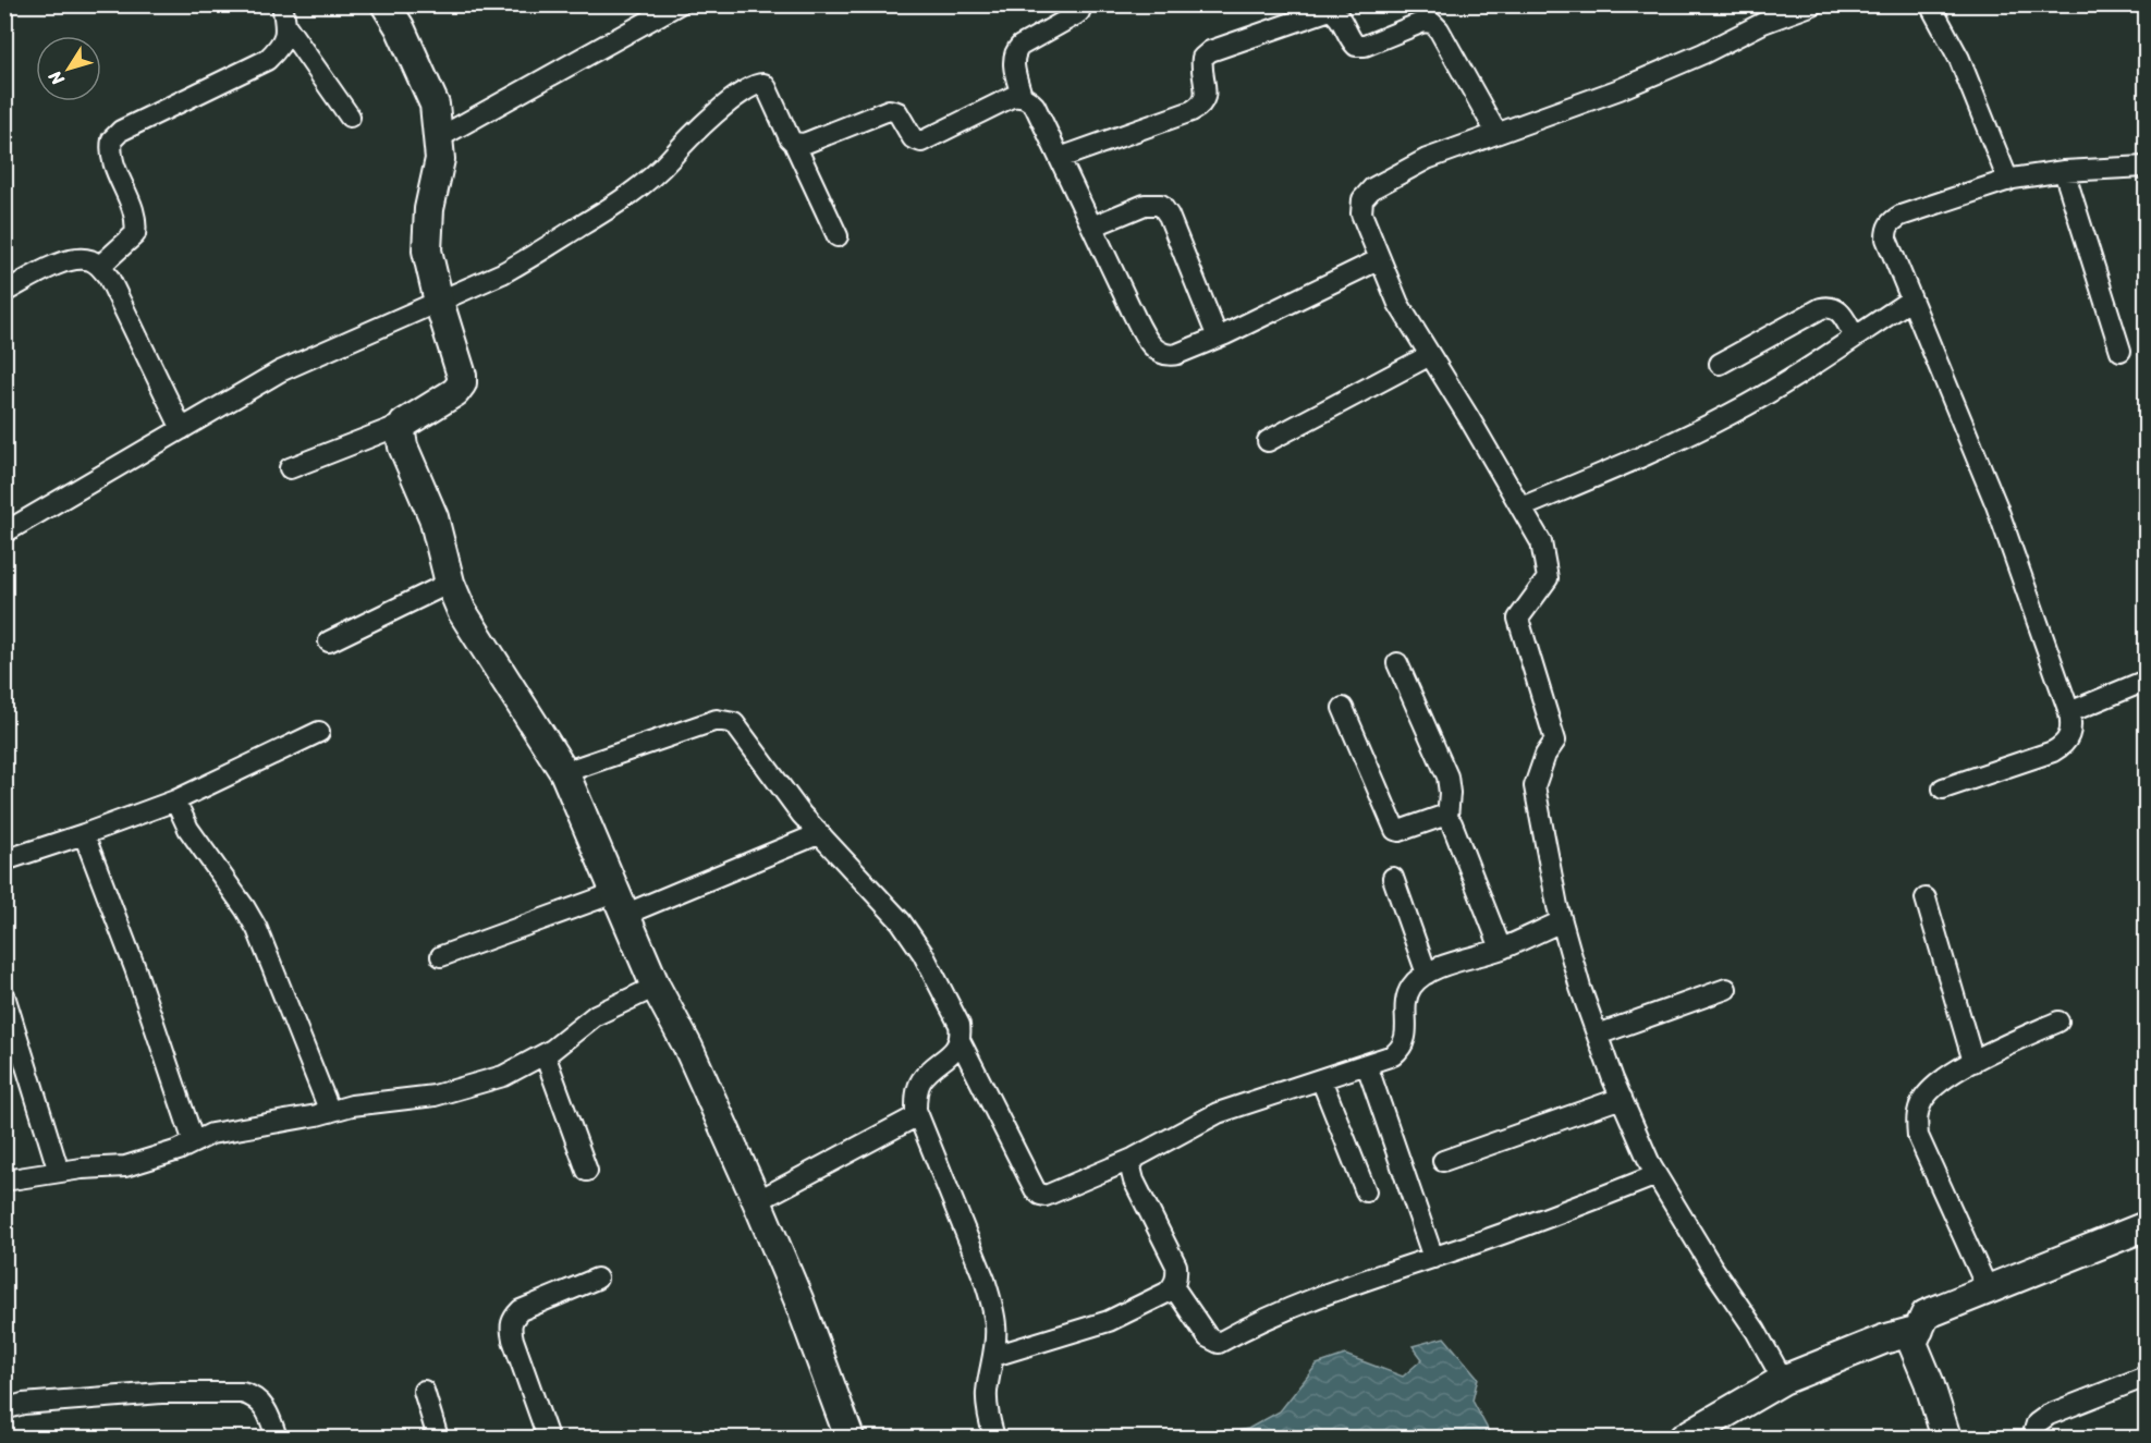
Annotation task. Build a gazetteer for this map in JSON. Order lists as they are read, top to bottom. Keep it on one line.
{"north":"bottom left"}
